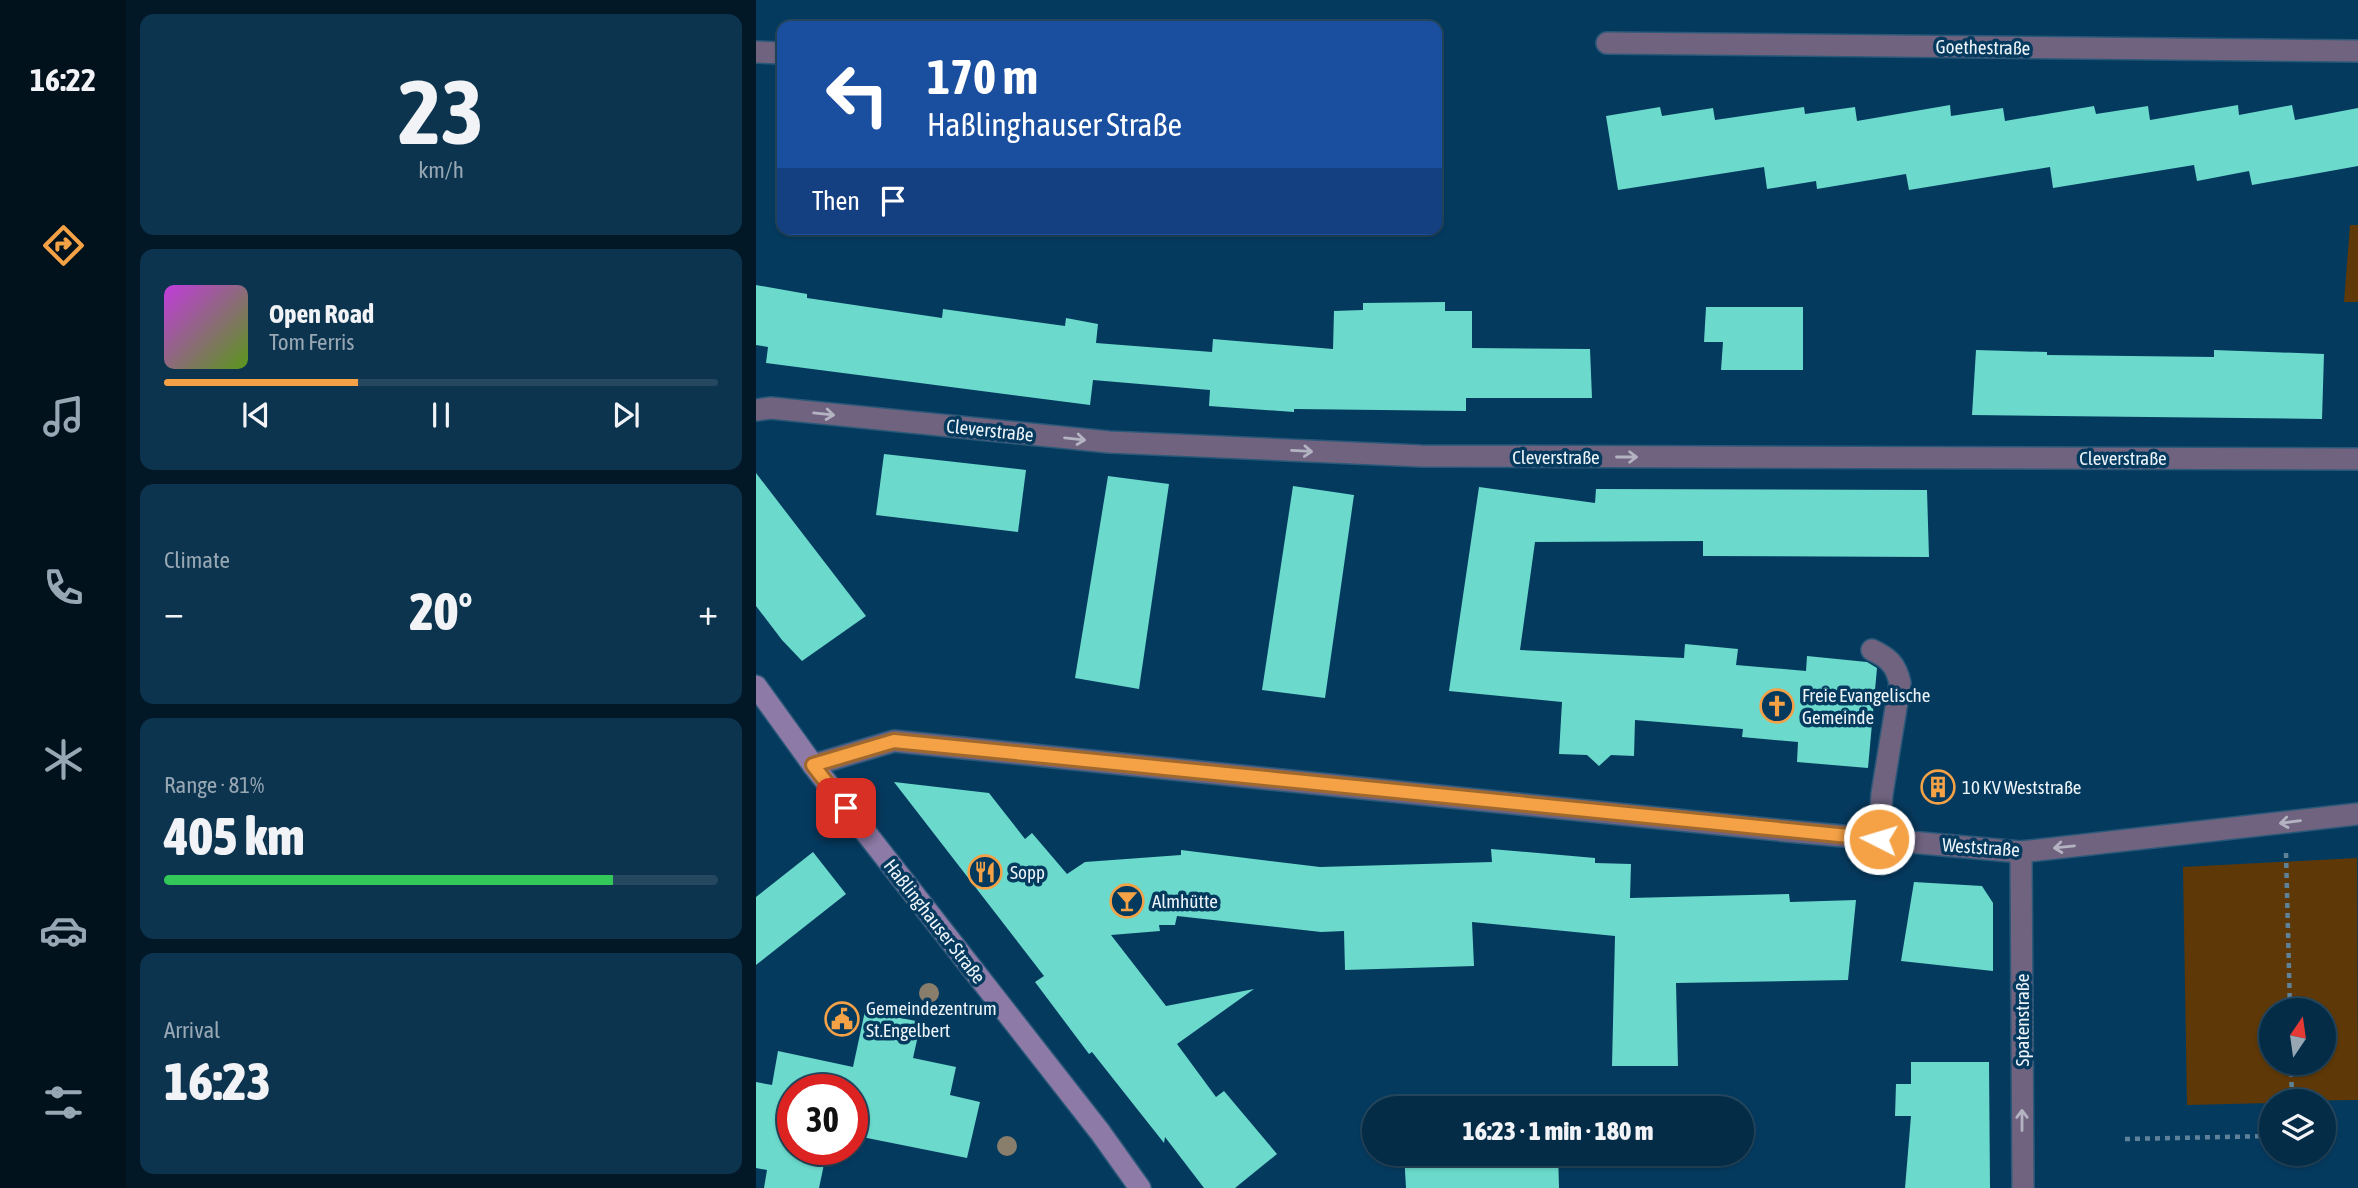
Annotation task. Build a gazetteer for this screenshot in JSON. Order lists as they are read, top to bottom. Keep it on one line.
{"streets":{"main road":["Haßlinghauser Straße"],"street":["Goethestraße","Cleverstraße","Weststraße","Spatenstraße"]},"crossings":[["Weststraße","Haßlinghauser Straße"],["Weststraße","Spatenstraße"]],"one_way":["Cleverstraße","Spatenstraße"],"places":{"church":["Freie Evangelische Gemeinde"],"building":["10 KV Weststraße"],"restaurant":["Sopp"],"bar":["Almhütte"],"public building":["Gemeindezentrum St.Engelbert"]},"north":"top","page":{"tabs":"16:22","tile":[["23","km/h"],"Climate",["Range · 81%","405 km"],["Arrival","16:23"]],"turn":["170 m","Haßlinghauser Straße"],"then":"Then","song":["Open Road","Tom Ferris"],"heat":["−","20°","+"],"limit":"30","trip":"16:23 · 1 min · 180 m"}}
